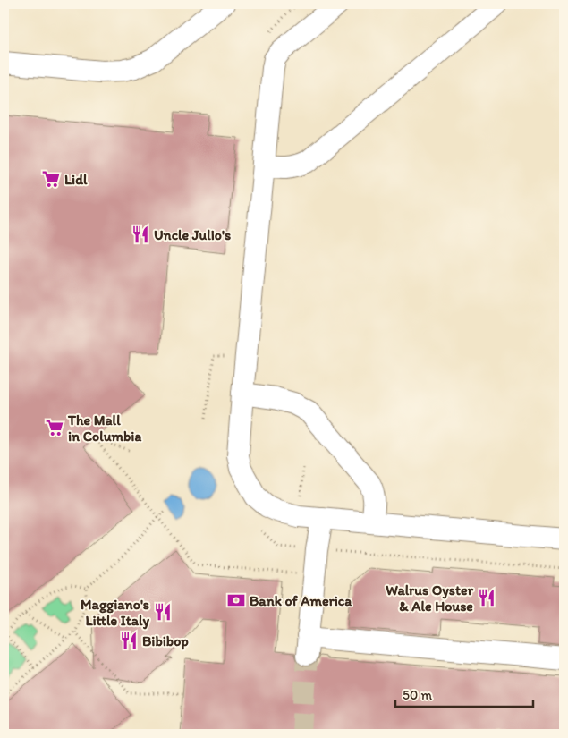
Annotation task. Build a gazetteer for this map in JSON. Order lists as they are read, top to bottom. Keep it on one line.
{"places":{"supermarket":["Lidl","The Mall in Columbia"],"restaurant":["Uncle Julio's","Walrus Oyster & Ale House","Maggiano's Little Italy","Bibibop"],"bank":["Bank of America"]},"scale_bar":"50 m"}
